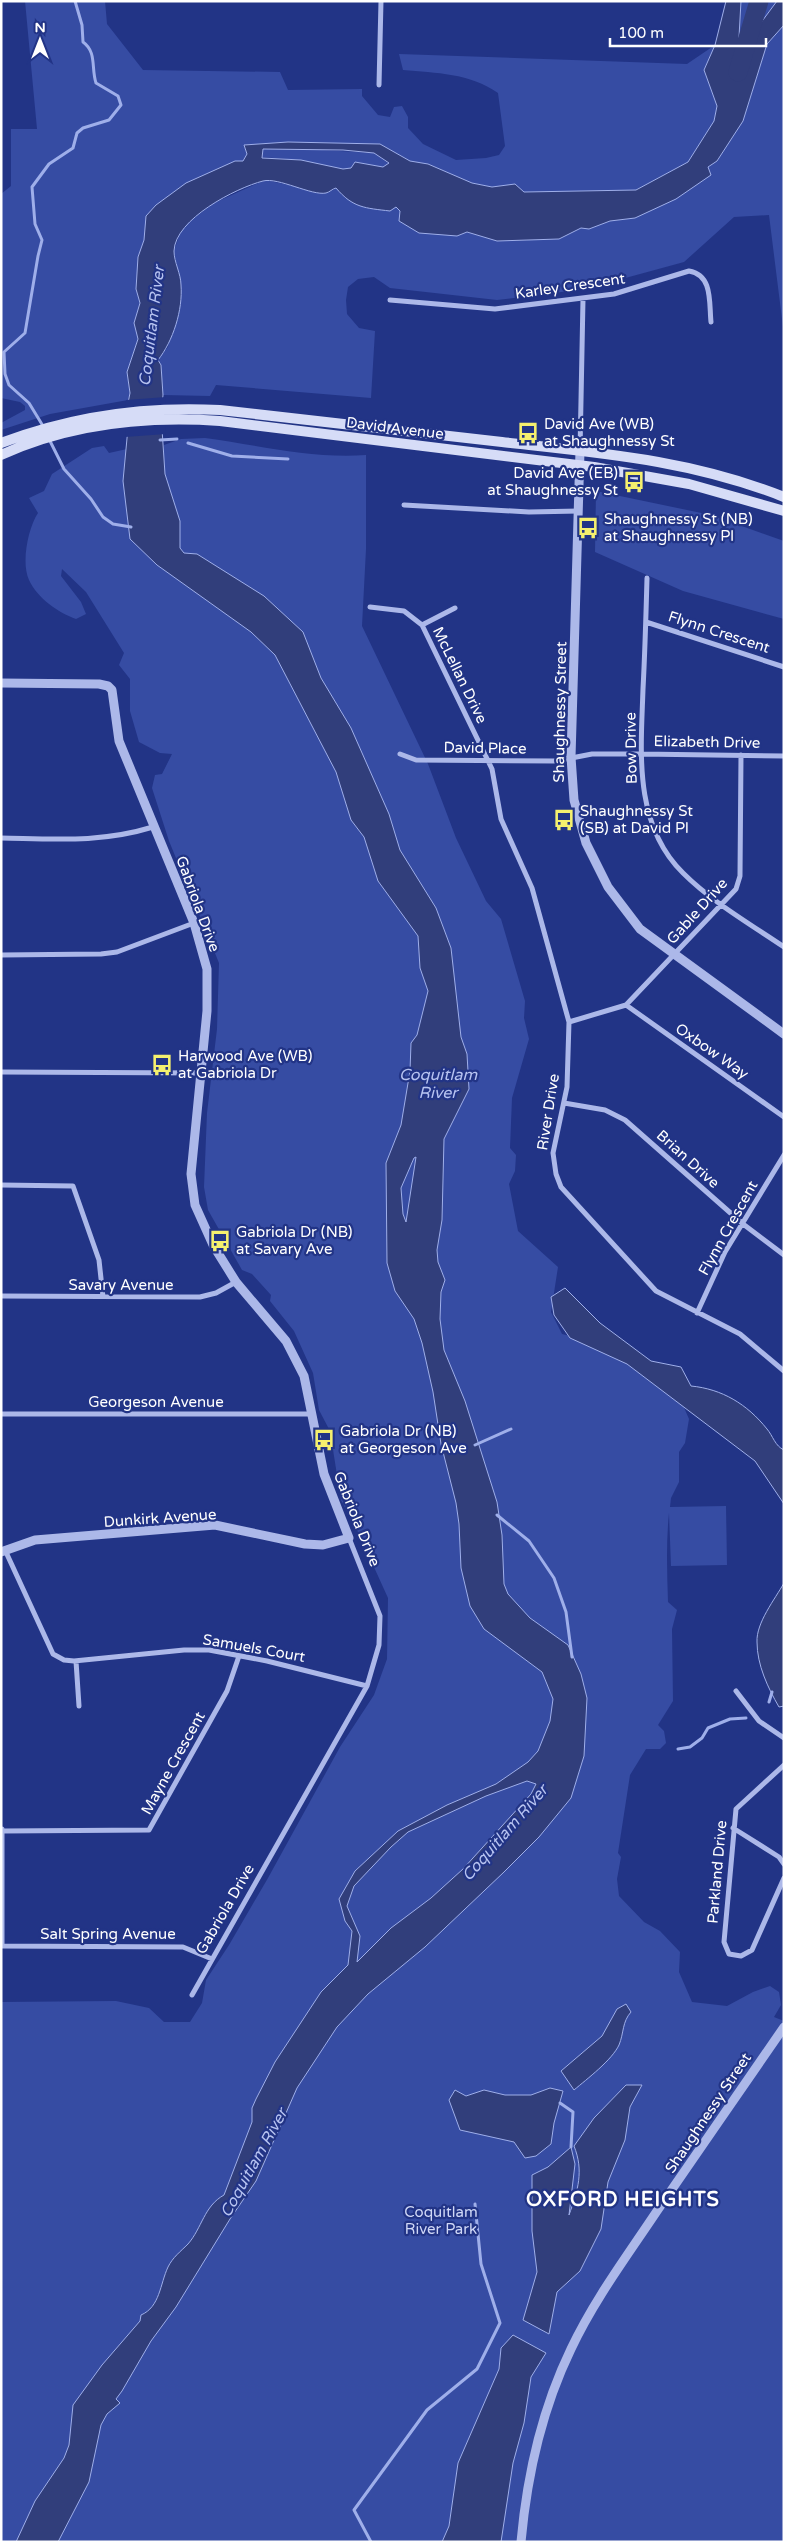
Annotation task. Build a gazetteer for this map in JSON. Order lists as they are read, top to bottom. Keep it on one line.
{"streets":{"main road":["David Avenue"],"street":["Karley Crescent","Flynn Crescent","McLellan Drive","Shaughnessy Street","Elizabeth Drive","David Place","Bow Drive","Gabriola Drive","Gable Drive","Oxbow Way","River Drive","Brian Drive","Savary Avenue","Georgeson Avenue","Dunkirk Avenue","Samuels Court","Mayne Crescent","Parkland Drive","Salt Spring Avenue"]},"crossings":[["Karley Crescent","Shaughnessy Street"],["David Avenue","Shaughnessy Street"],["Flynn Crescent","Bow Drive"],["Flynn Crescent","River Drive"],["Flynn Crescent","Brian Drive"],["McLellan Drive","David Place"],["McLellan Drive","River Drive"],["Shaughnessy Street","Elizabeth Drive"],["Shaughnessy Street","David Place"],["Shaughnessy Street","Gable Drive"],["Elizabeth Drive","David Place"],["Elizabeth Drive","Bow Drive"],["Elizabeth Drive","Gable Drive"],["David Place","River Drive"],["Bow Drive","Gable Drive"],["Gabriola Drive","Savary Avenue"],["Gabriola Drive","Georgeson Avenue"],["Gabriola Drive","Dunkirk Avenue"],["Gabriola Drive","Samuels Court"],["Gabriola Drive","Salt Spring Avenue"],["Gable Drive","Oxbow Way"],["Gable Drive","River Drive"],["River Drive","Brian Drive"],["Dunkirk Avenue","Samuels Court"],["Samuels Court","Mayne Crescent"]],"districts":["OXFORD HEIGHTS"],"water":["Coquitlam River"],"parks":["Coquitlam River Park"],"places":{"bus stop":["David Ave (WB) at Shaughnessy St","David Ave (EB) at Shaughnessy St","Shaughnessy St (NB) at Shaughnessy Pl","Shaughnessy St (SB) at David Pl","Harwood Ave (WB) at Gabriola Dr","Gabriola Dr (NB) at Savary Ave","Gabriola Dr (NB) at Georgeson Ave"]},"scale_bar":"100 m","north":"top"}
